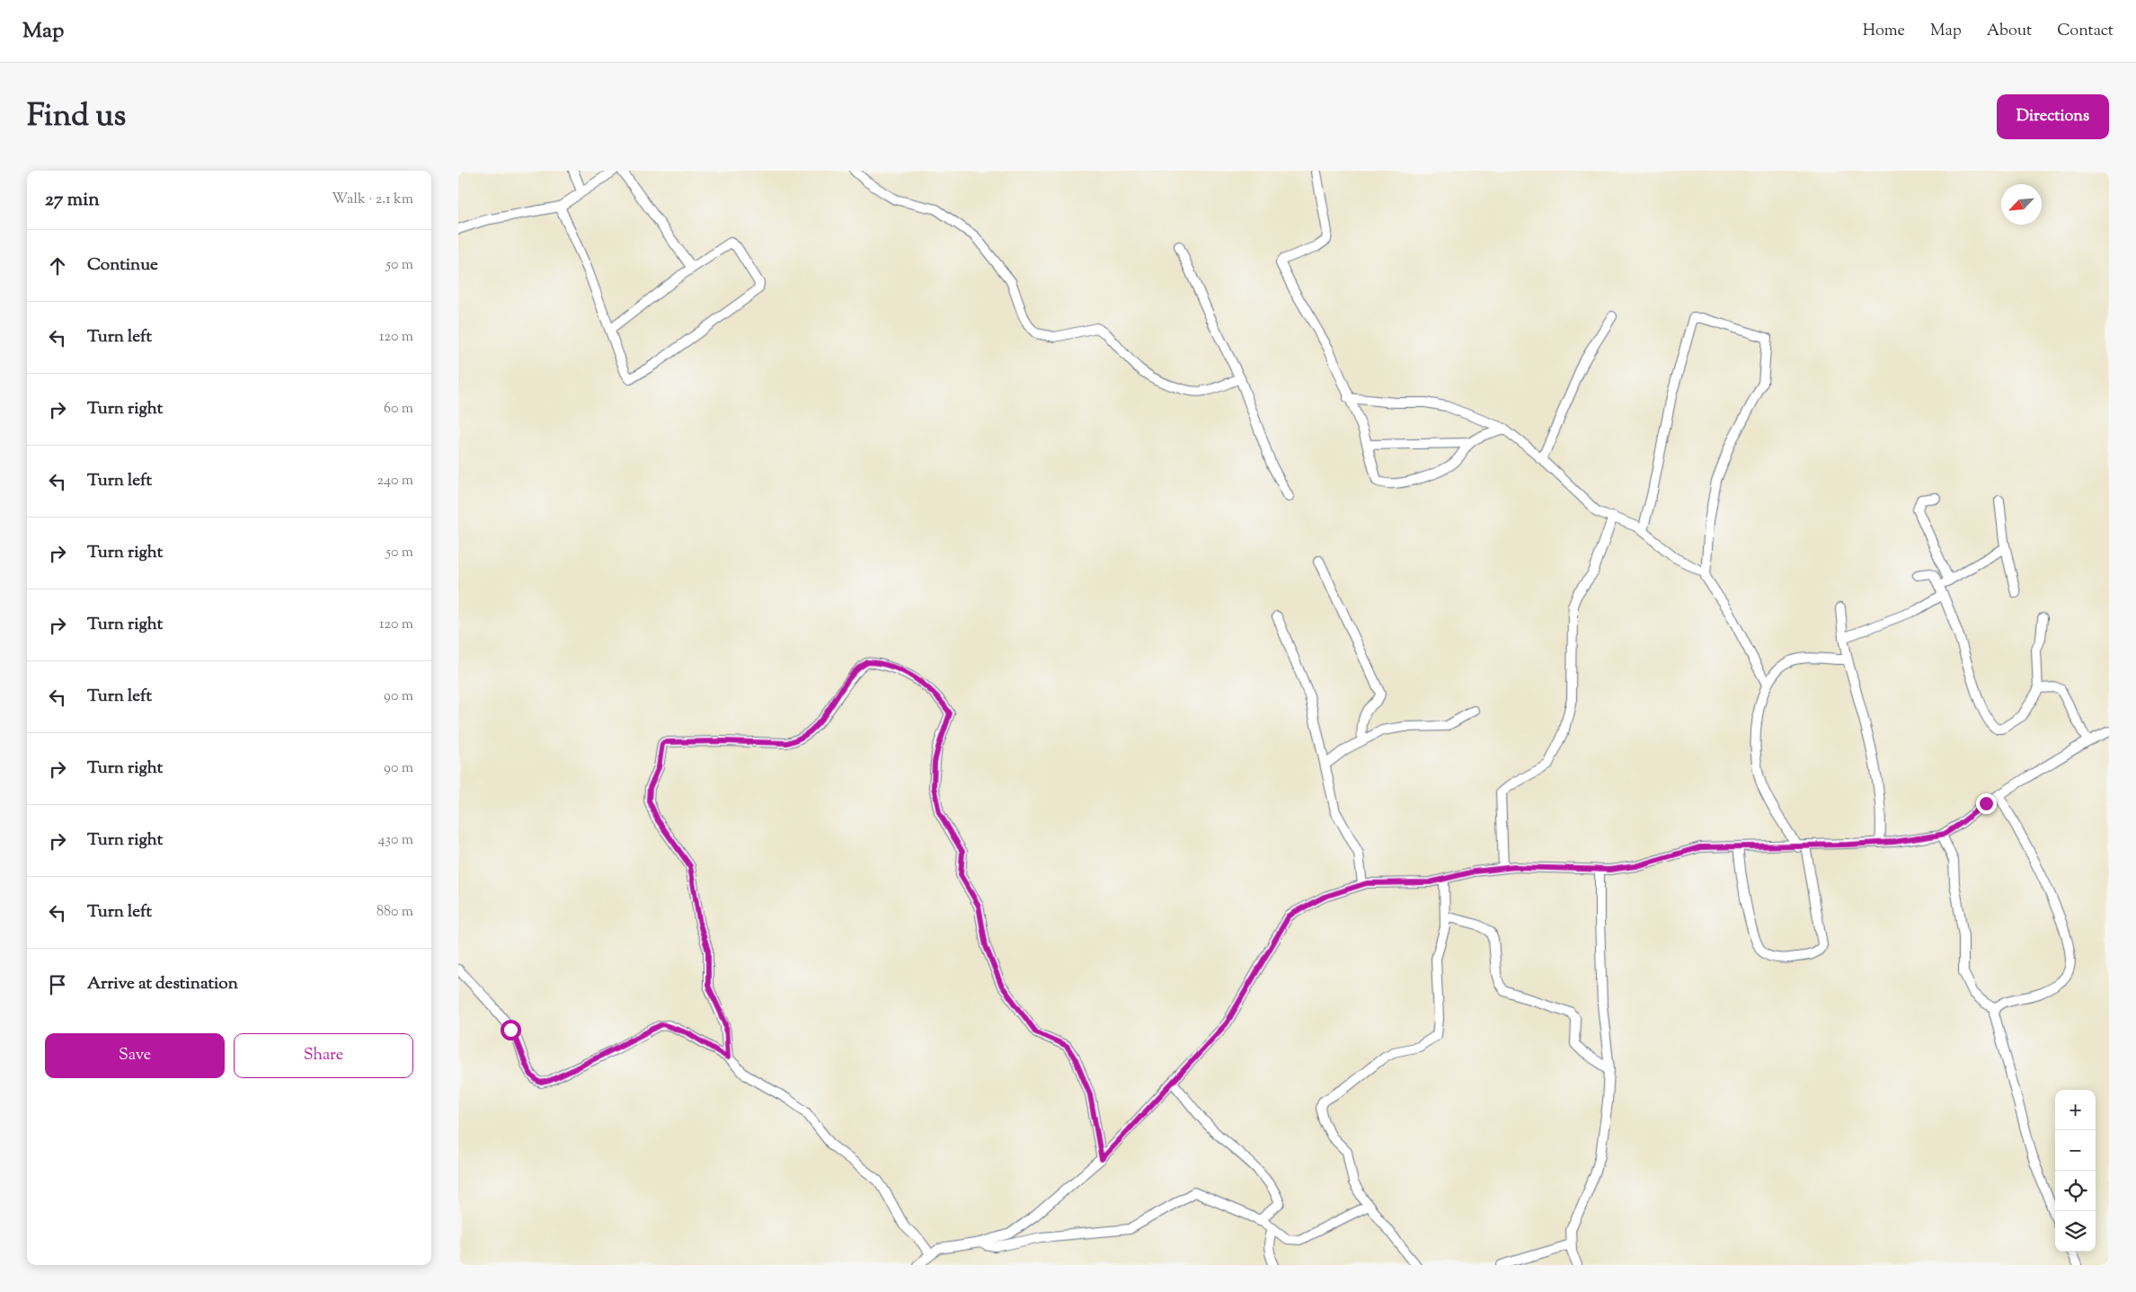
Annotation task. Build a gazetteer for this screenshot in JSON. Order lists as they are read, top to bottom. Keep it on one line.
{"north":"bottom left","page":{"header":"Map","nav":["Home","Map","About","Contact"],"title":"Find us","buttons":["Directions",["Save","Share"]],"heading":["27 min","Walk · 2.1 km"],"list":[["Continue","50 m"],["Turn left","120 m"],["Turn right","60 m"],["Turn left","240 m"],["Turn right","50 m"],["Turn right","120 m"],["Turn left","90 m"],["Turn right","90 m"],["Turn right","430 m"],["Turn left","880 m"],"Arrive at destination"],"map_buttons":["+","−"]}}
